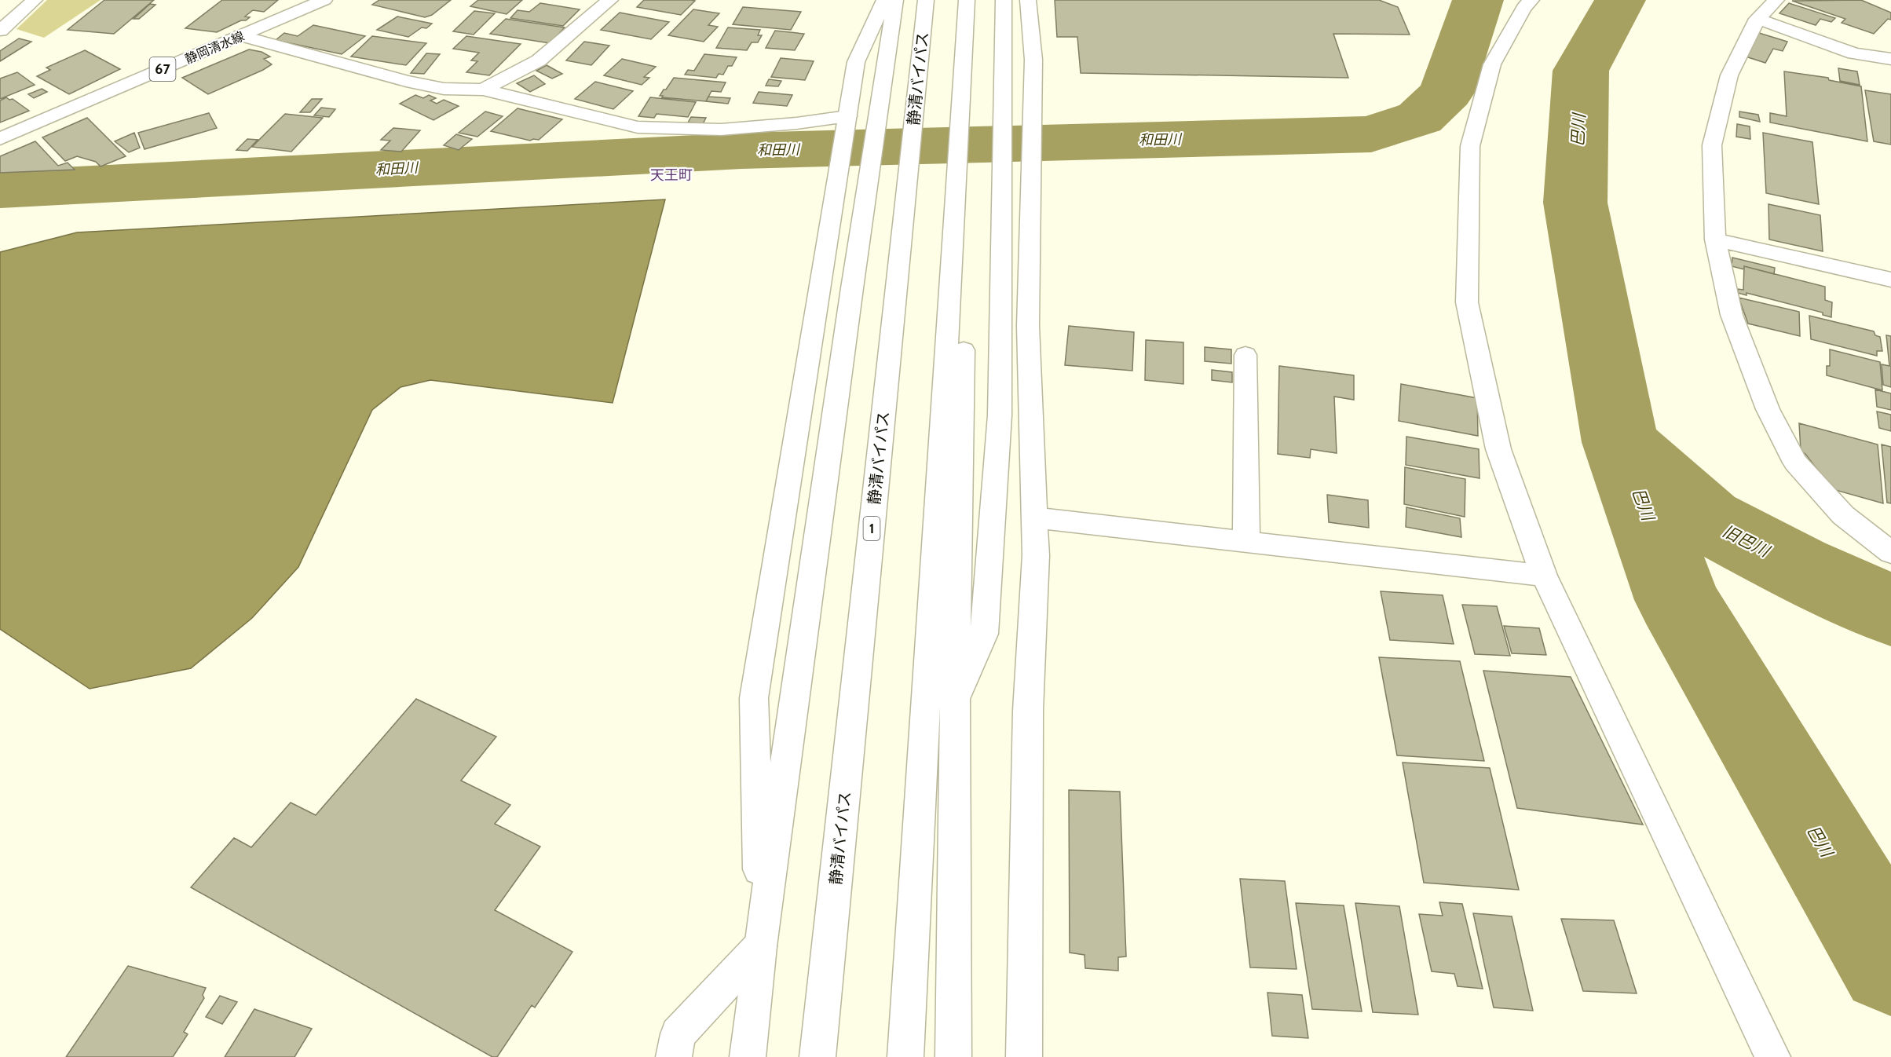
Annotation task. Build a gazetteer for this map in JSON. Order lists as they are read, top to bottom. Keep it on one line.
{"streets":{"main road":["静岡清水線","67","静清バイパス","1"]},"districts":["天王町"],"water":["巴川","和田川","旧巴川"]}
